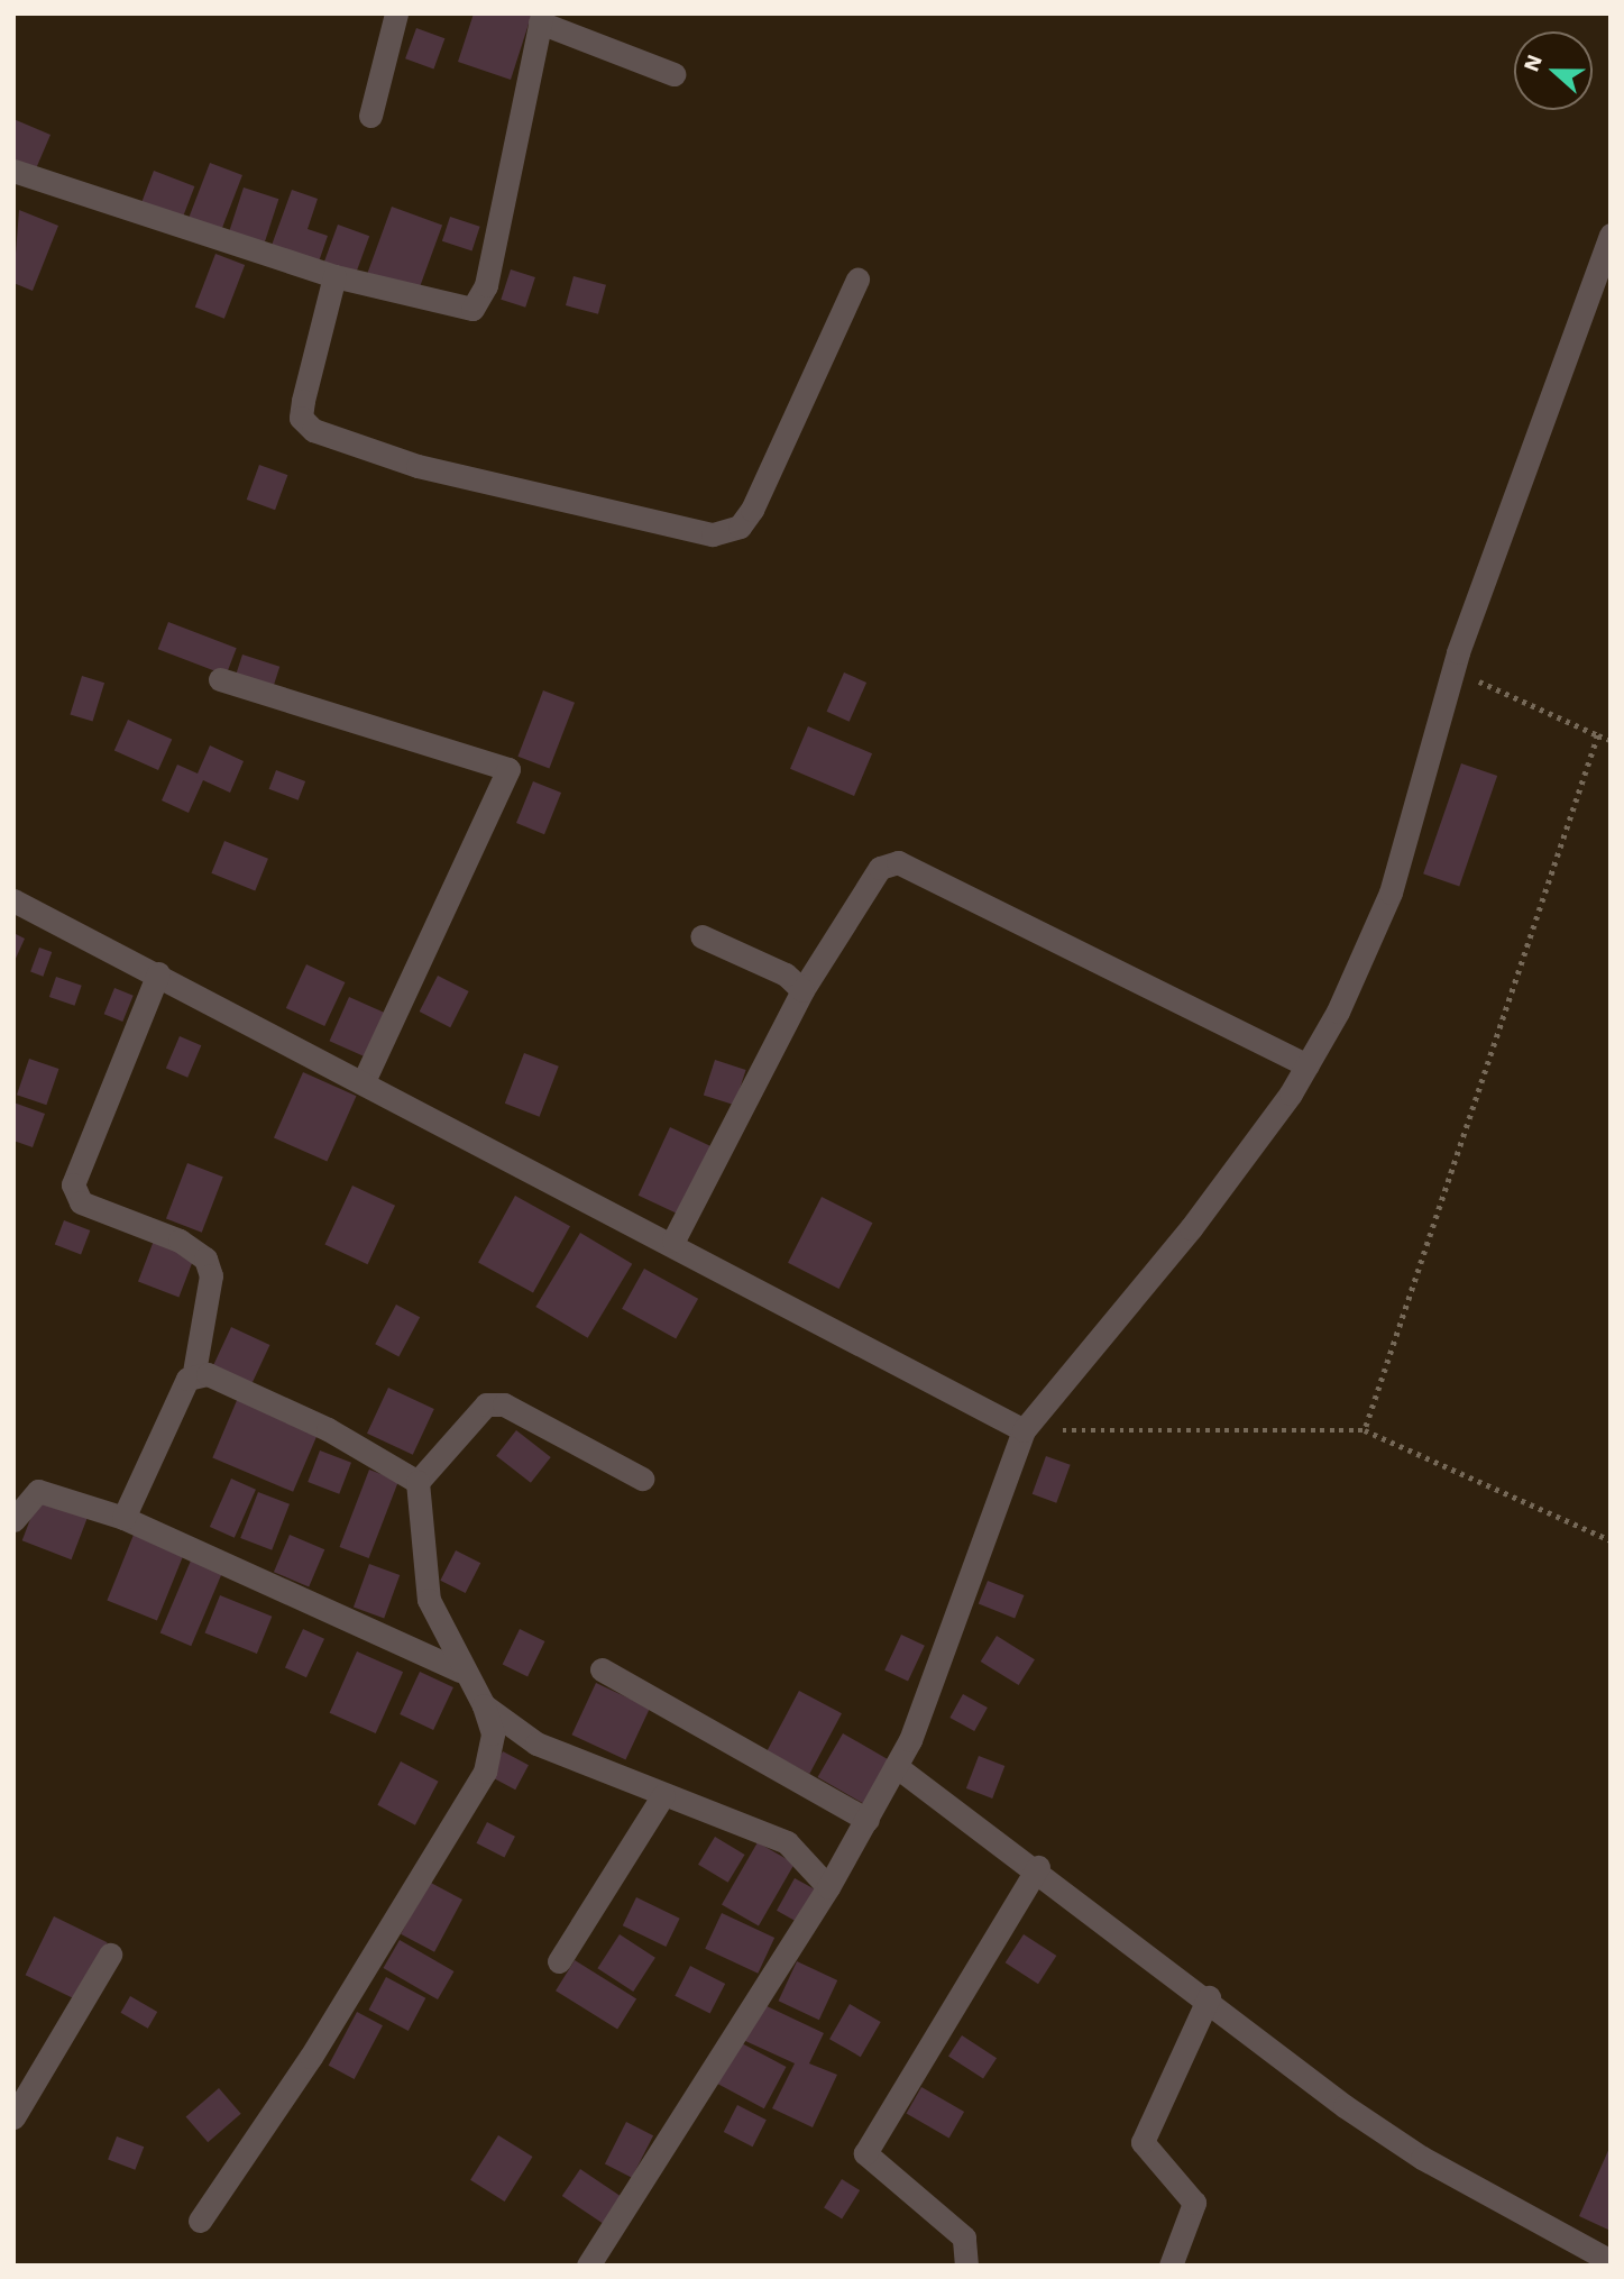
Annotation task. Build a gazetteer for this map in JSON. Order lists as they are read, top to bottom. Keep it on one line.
{"north":"left"}
